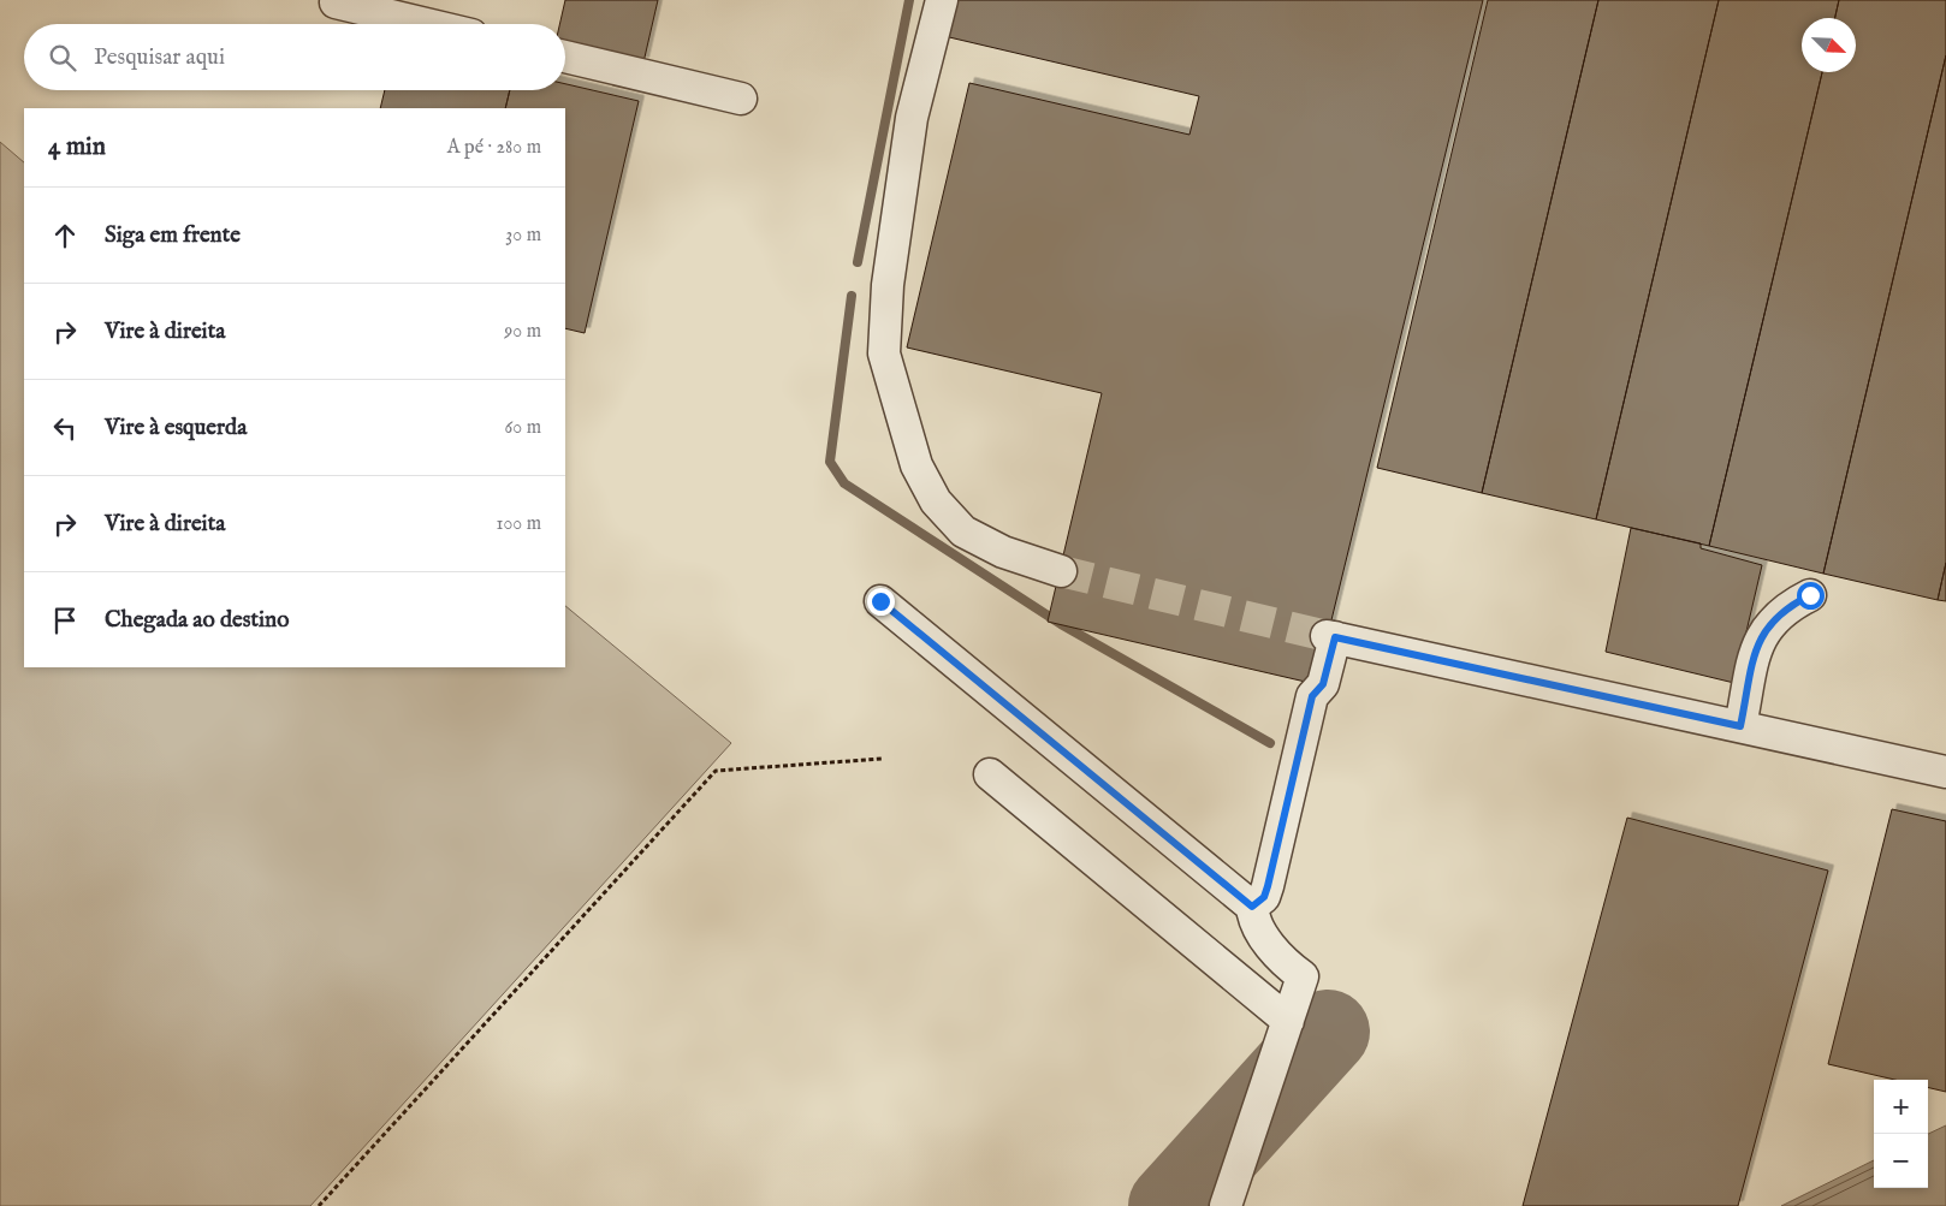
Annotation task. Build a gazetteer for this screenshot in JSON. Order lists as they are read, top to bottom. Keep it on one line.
{"north":"bottom right","page":{"search":"Pesquisar aqui","heading":["4 min","A pé · 280 m"],"list":[["Siga em frente","30 m"],["Vire à direita","90 m"],["Vire à esquerda","60 m"],["Vire à direita","100 m"],"Chegada ao destino"],"map_buttons":["+","−"]}}
